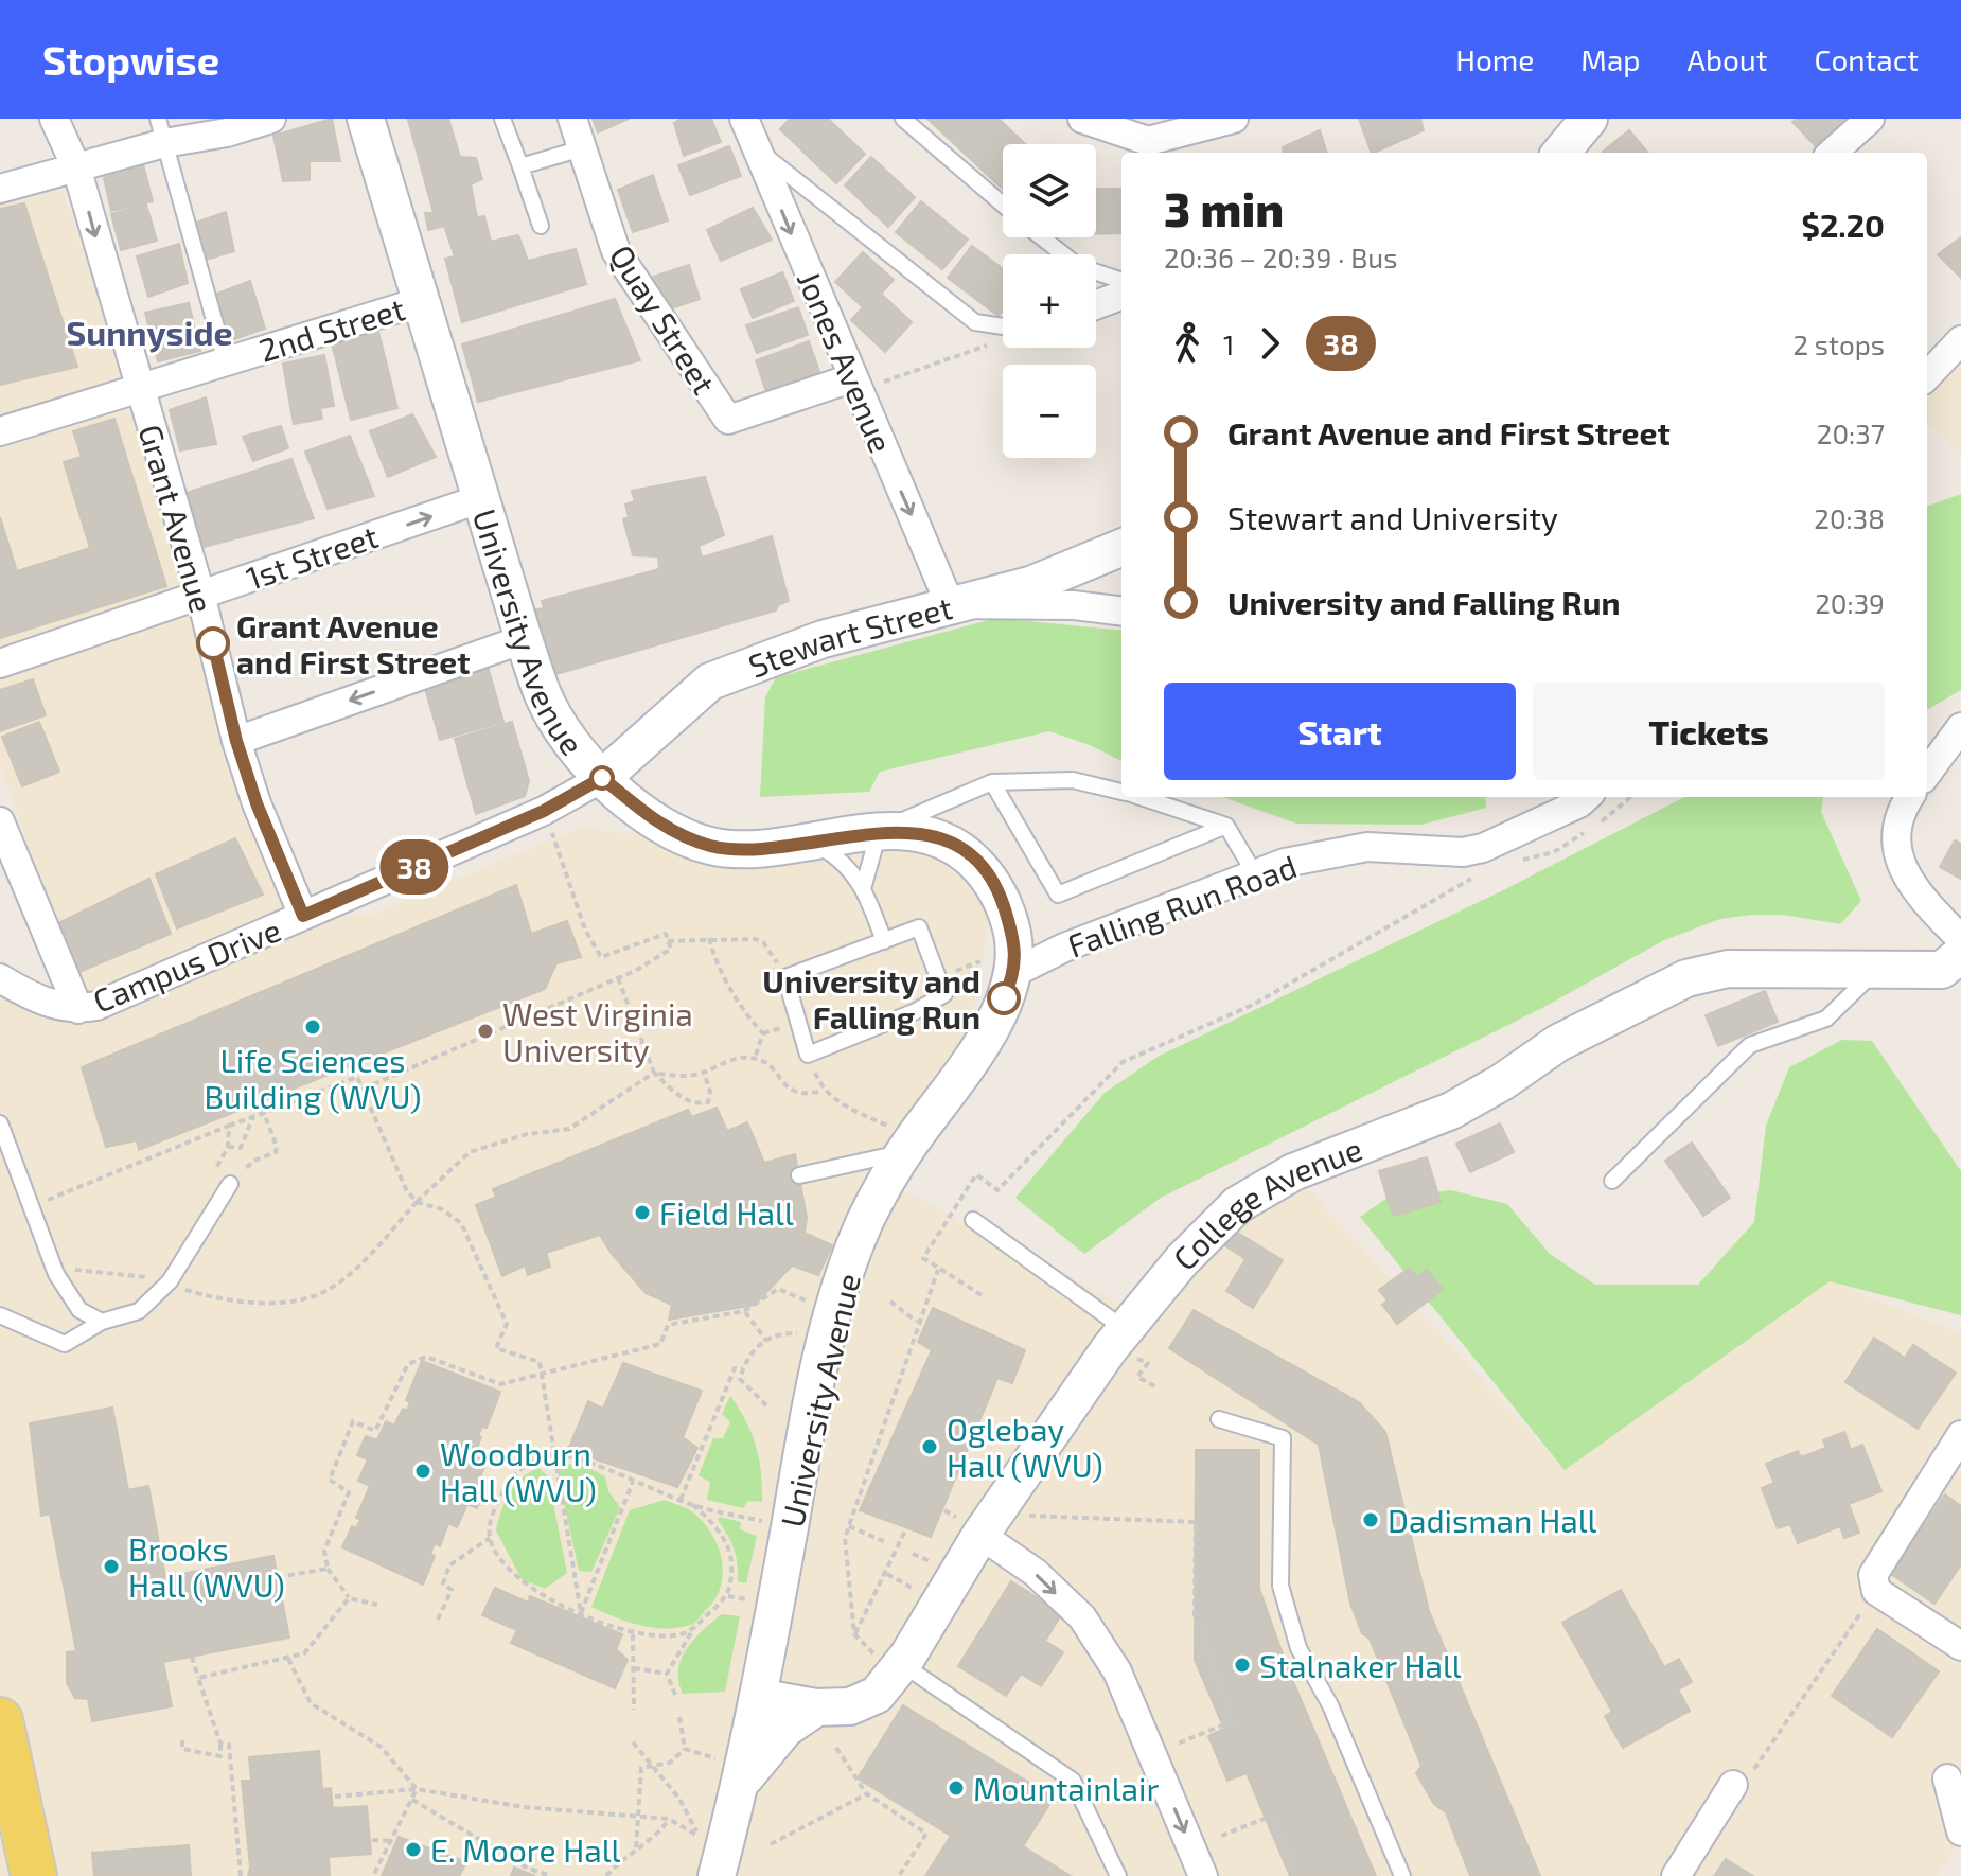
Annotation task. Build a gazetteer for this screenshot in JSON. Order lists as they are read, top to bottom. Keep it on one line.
{"streets":{"street":["Quay Street","2nd Street","Jones Avenue","Grant Avenue","1st Street","University Avenue","Stewart Street","Falling Run Road","Campus Drive","College Avenue"]},"crossings":[["Quay Street","Jones Avenue"],["2nd Street","Grant Avenue"],["2nd Street","University Avenue"],["Jones Avenue","Stewart Street"],["Grant Avenue","1st Street"],["Grant Avenue","Campus Drive"],["1st Street","University Avenue"],["University Avenue","Stewart Street"],["University Avenue","Falling Run Road"],["University Avenue","Campus Drive"],["University Avenue","College Avenue"],["Stewart Street","Campus Drive"]],"one_way":["Jones Avenue"],"districts":["Sunnyside"],"places":["Grant Avenue and First Street","University and Falling Run","Life Sciences Building (WVU)","West Virginia University","Field Hall","Oglebay Hall (WVU)","Woodburn Hall (WVU)","Dadisman Hall","Brooks Hall (WVU)","Stalnaker Hall","Mountainlair","E. Moore Hall"],"lines":["bus line 38"],"page":{"header":"Stopwise","nav":["Home","Map","About","Contact"],"on_map":"38","map_buttons":["+","−"],"heading":["3 min","20:36 – 20:39 · Bus","$2.20"],"legs":["1","38","2 stops"],"list":[{"name":"Grant Avenue and First Street","value":"20:37"},{"name":"Stewart and University","value":"20:38"},{"name":"University and Falling Run","value":"20:39"}],"buttons":["Start","Tickets"]}}
